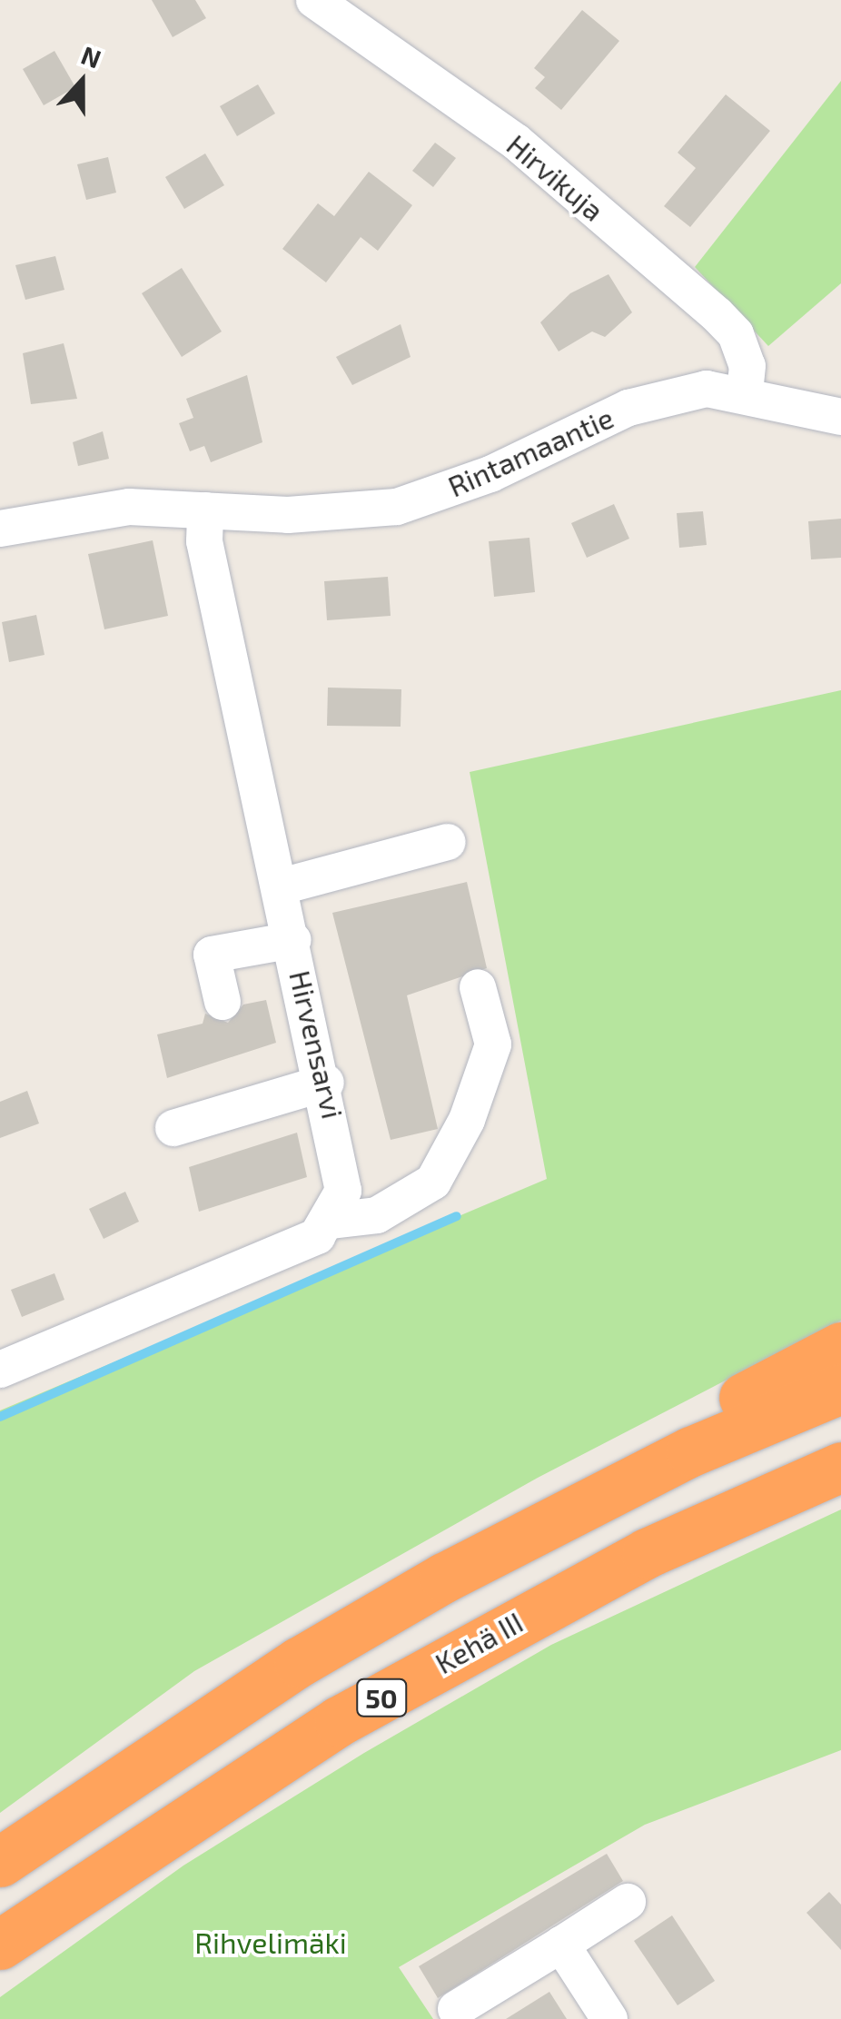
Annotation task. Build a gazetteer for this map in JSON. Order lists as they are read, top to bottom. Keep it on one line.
{"streets":{"highway":["Kehä III","50"],"street":["Hirvikuja","Rintamaantie","Hirvensarvi"]},"crossings":[["Hirvikuja","Rintamaantie"],["Rintamaantie","Hirvensarvi"]],"parks":["Rihvelimäki"],"north":"top"}
